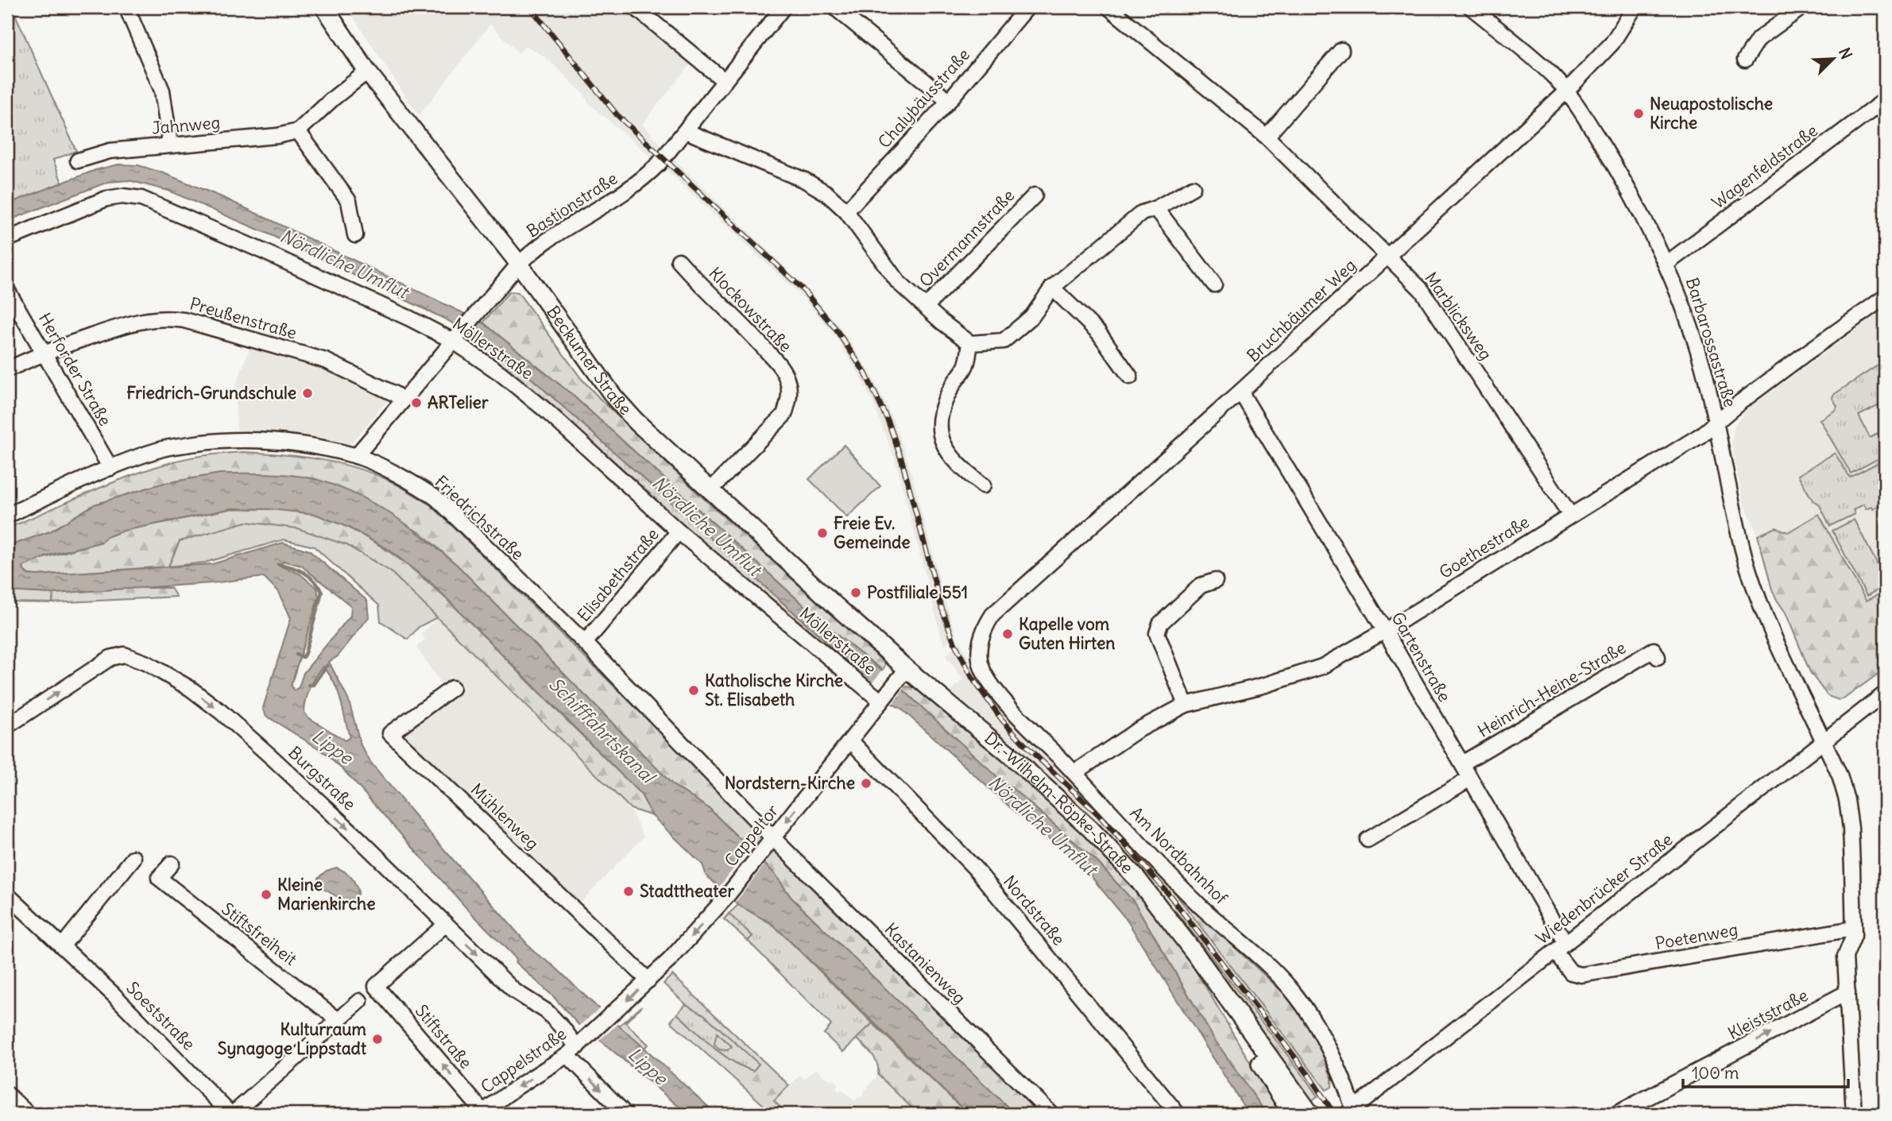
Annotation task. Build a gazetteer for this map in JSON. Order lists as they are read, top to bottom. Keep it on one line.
{"streets":{"main road":["Beckumer Straße","Dr.-Wilhelm-Röpke-Straße"],"street":["Chalybäusstraße","Jahnweg","Wagenfeldstraße","Bastionstraße","Overmannstraße","Klockowstraße","Bruchbäumer Weg","Marblicksweg","Preußenstraße","Barbarossastraße","Möllerstraße","Herforder Straße","Friedrichstraße","Goethestraße","Elisabethstraße","Gartenstraße","Heinrich-Heine-Straße","Burgstraße","Mühlenweg","Cappeltor","Am Nordbahnhof","Wiedenbrücker Straße","Nordstraße","Stiftsfreiheit","Poetenweg","Kastanienweg","Kleiststraße","Soeststraße","Stiftstraße","Cappelstraße"]},"crossings":[["Chalybäusstraße","Overmannstraße"],["Wagenfeldstraße","Barbarossastraße"],["Bastionstraße","Overmannstraße"],["Bastionstraße","Preußenstraße"],["Bastionstraße","Möllerstraße"],["Bastionstraße","Beckumer Straße"],["Bastionstraße","Friedrichstraße"],["Klockowstraße","Beckumer Straße"],["Bruchbäumer Weg","Marblicksweg"],["Bruchbäumer Weg","Barbarossastraße"],["Bruchbäumer Weg","Gartenstraße"],["Bruchbäumer Weg","Am Nordbahnhof"],["Marblicksweg","Goethestraße"],["Preußenstraße","Herforder Straße"],["Barbarossastraße","Goethestraße"],["Barbarossastraße","Wiedenbrücker Straße"],["Barbarossastraße","Poetenweg"],["Barbarossastraße","Kleiststraße"],["Möllerstraße","Elisabethstraße"],["Möllerstraße","Cappeltor"],["Beckumer Straße","Dr.-Wilhelm-Röpke-Straße"],["Beckumer Straße","Cappeltor"],["Herforder Straße","Friedrichstraße"],["Friedrichstraße","Elisabethstraße"],["Friedrichstraße","Cappeltor"],["Friedrichstraße","Kastanienweg"],["Goethestraße","Gartenstraße"],["Goethestraße","Am Nordbahnhof"],["Gartenstraße","Heinrich-Heine-Straße"],["Gartenstraße","Wiedenbrücker Straße"],["Gartenstraße","Poetenweg"],["Burgstraße","Stiftstraße"],["Burgstraße","Cappelstraße"],["Dr.-Wilhelm-Röpke-Straße","Cappeltor"],["Mühlenweg","Cappeltor"],["Cappeltor","Nordstraße"],["Cappeltor","Kastanienweg"],["Cappeltor","Cappelstraße"],["Am Nordbahnhof","Wiedenbrücker Straße"],["Wiedenbrücker Straße","Poetenweg"],["Stiftstraße","Cappelstraße"]],"one_way":["Burgstraße","Cappeltor","Kleiststraße","Cappelstraße"],"water":["Nördliche Umflut","Schifffahrtskanal","Lippe"],"places":["Neuapostolische Kirche","Friedrich-Grundschule","ARTelier","Freie Ev. Gemeinde","Postfiliale 551","Kapelle vom Guten Hirten","Katholische Kirche St. Elisabeth","Nordstern-Kirche","Stadttheater","Kleine Marienkirche","Kulturraum Synagoge Lippstadt"],"scale_bar":"100 m","north":"top right"}
